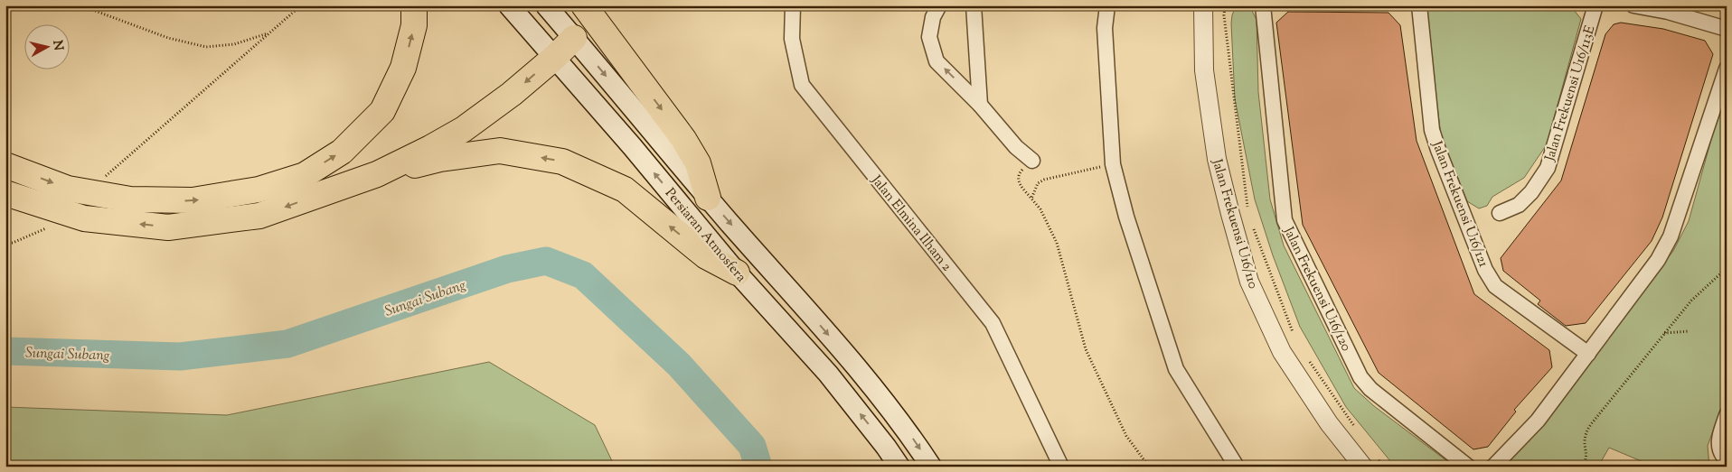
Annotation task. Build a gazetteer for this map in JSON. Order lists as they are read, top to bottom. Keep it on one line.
{"streets":{"main road":["Persiaran Atmosfera"],"street":["Jalan Frekuensi U16/113E","Jalan Frekuensi U16/121","Jalan Elmina Ilham 2","Jalan Frekuensi U16/110","Jalan Frekuensi U16/120"]},"water":["Sungai Subang"],"north":"right"}
